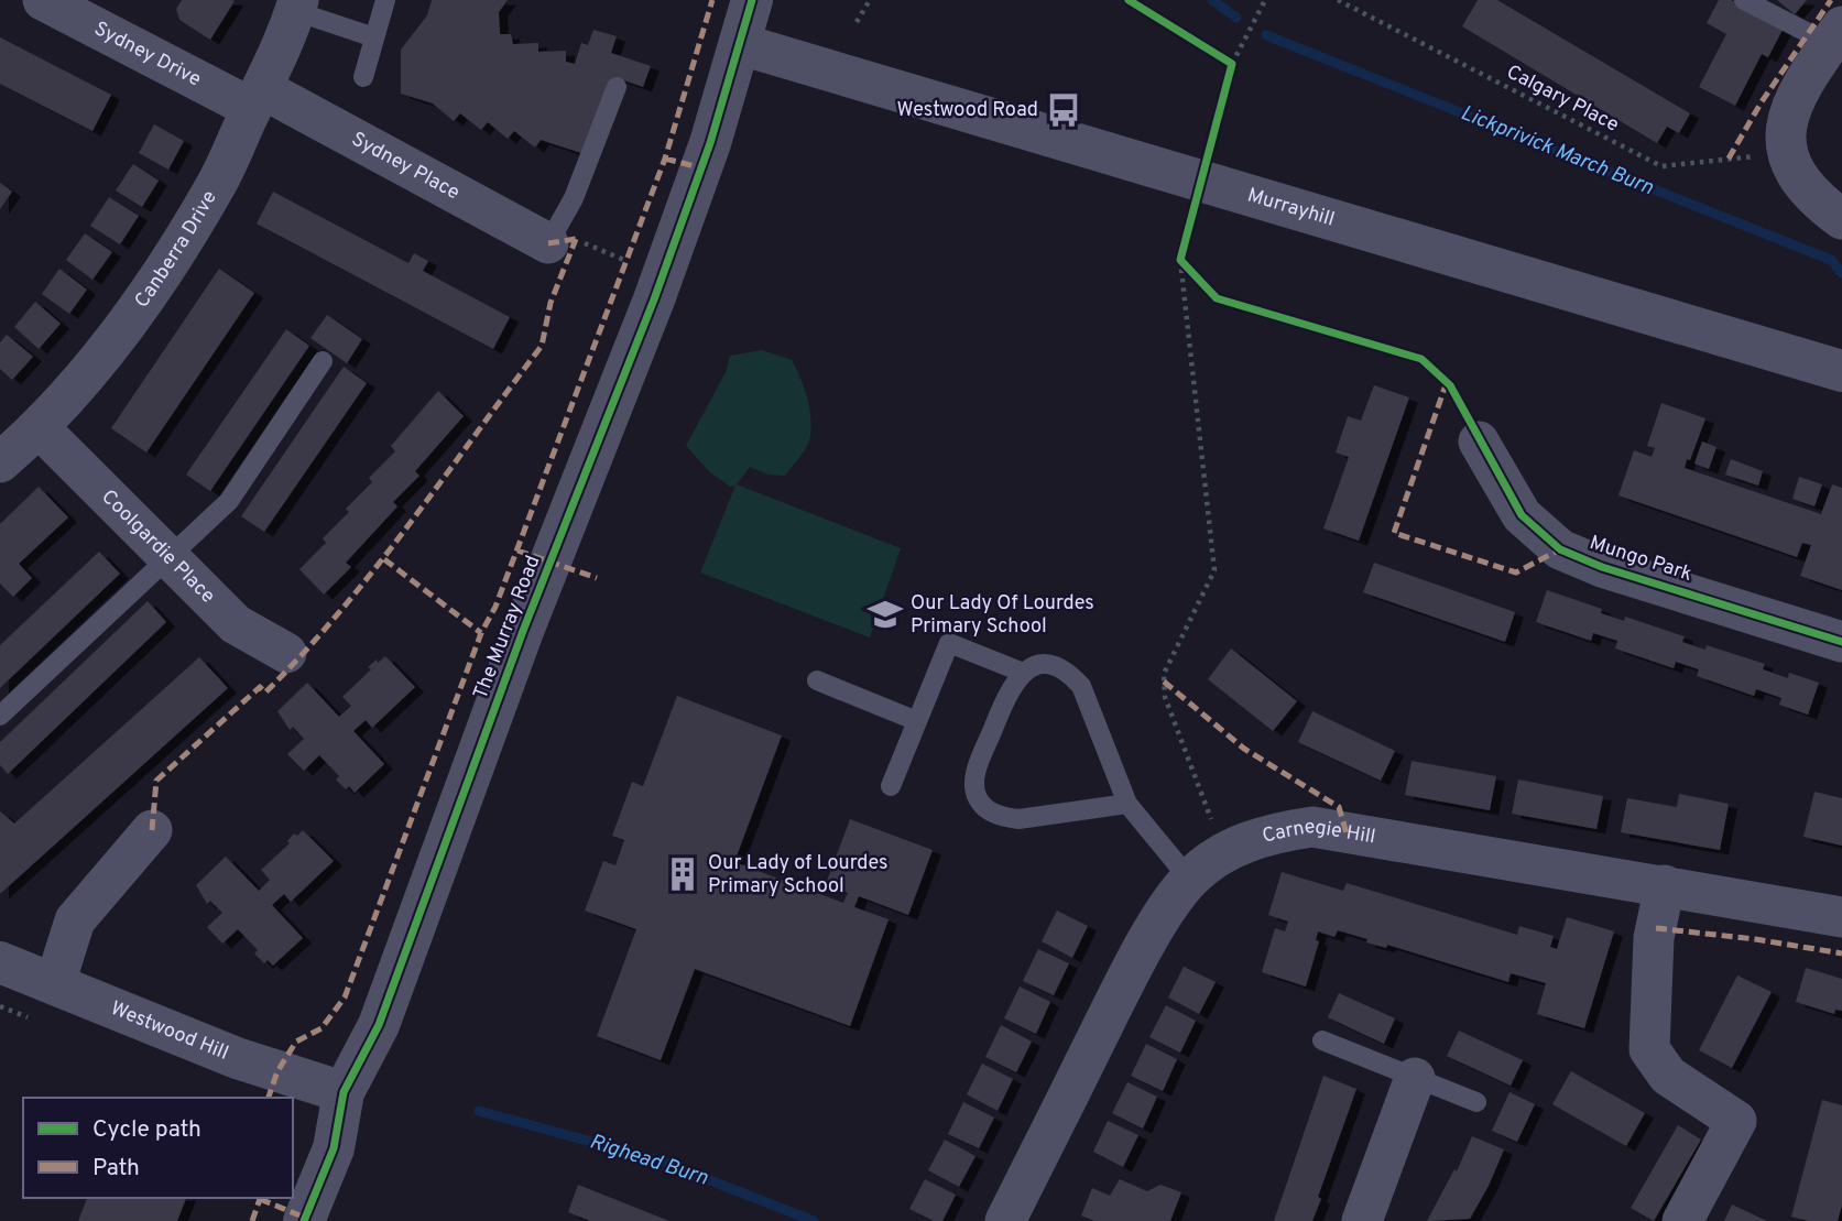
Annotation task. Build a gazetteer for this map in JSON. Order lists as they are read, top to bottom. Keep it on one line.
{"streets":{"street":["Sydney Drive","Sydney Place","Murrayhill","Canberra Drive","Coolgardie Place","Mungo Park","The Murray Road","Carnegie Hill","Westwood Hill"],"path":["Calgary Place"]},"crossings":[["Sydney Drive","Sydney Place"],["Sydney Drive","Canberra Drive"],["Sydney Place","Canberra Drive"],["Murrayhill","The Murray Road"],["Canberra Drive","Coolgardie Place"],["The Murray Road","Westwood Hill"]],"water":["Lickprivick March Burn","Righead Burn"],"places":{"bus stop":["Westwood Road"],"school or university":["Our Lady Of Lourdes Primary School"],"building":["Our Lady of Lourdes Primary School"]},"legend":["Cycle path","Path"]}
